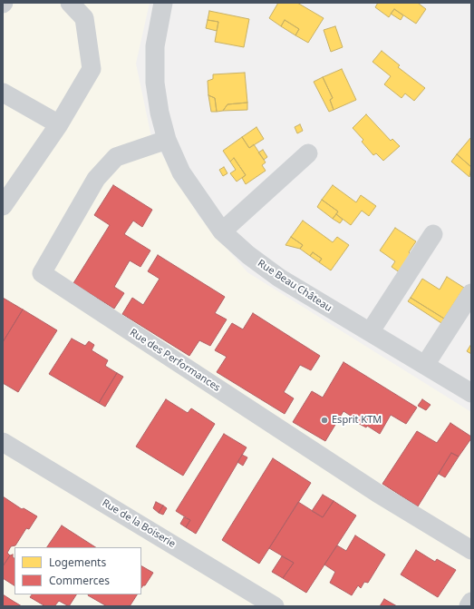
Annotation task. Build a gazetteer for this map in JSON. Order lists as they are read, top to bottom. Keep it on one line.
{"streets":{"street":["Rue Beau Château","Rue des Performances","Rue de la Boiserie"]},"crossings":[["Rue Beau Château","Rue des Performances"]],"places":["Esprit KTM"],"legend":["Logements","Commerces"]}
